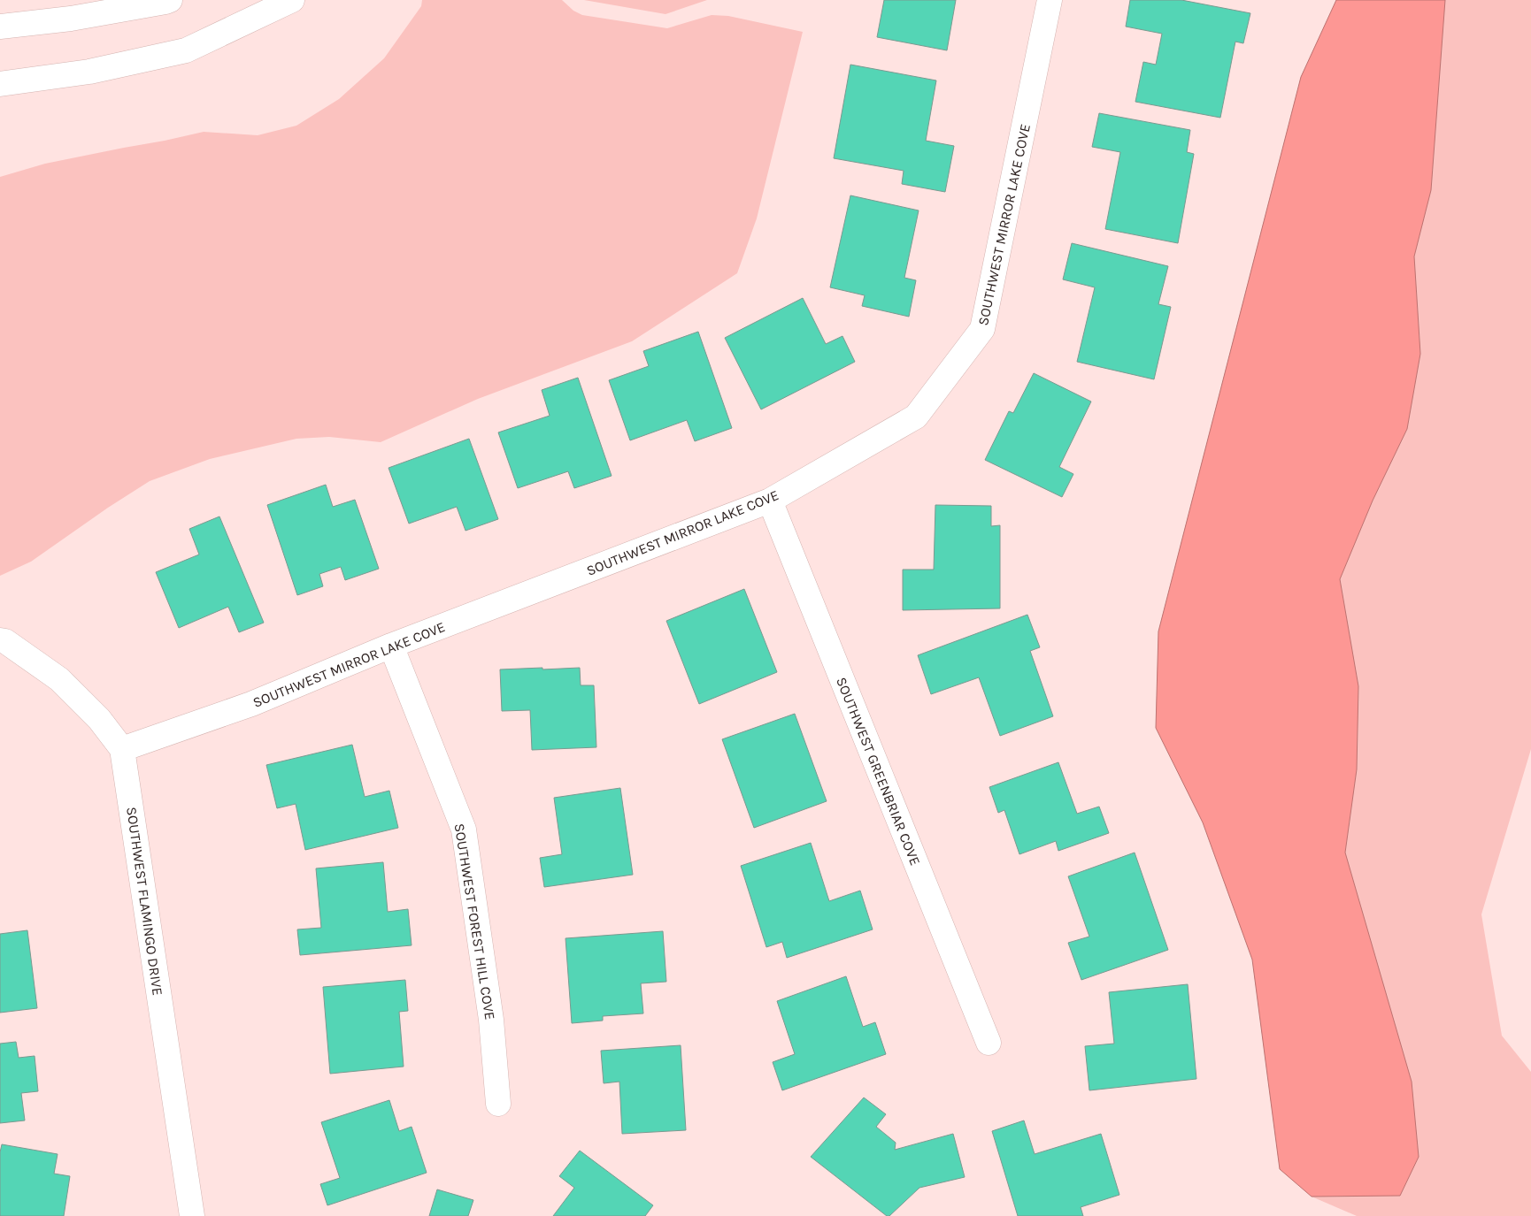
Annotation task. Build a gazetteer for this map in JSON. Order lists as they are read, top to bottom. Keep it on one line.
{"streets":{"street":["SOUTHWEST MIRROR LAKE COVE","SOUTHWEST GREENBRIAR COVE","SOUTHWEST FLAMINGO DRIVE","SOUTHWEST FOREST HILL COVE"]},"crossings":[["SOUTHWEST MIRROR LAKE COVE","SOUTHWEST GREENBRIAR COVE"],["SOUTHWEST MIRROR LAKE COVE","SOUTHWEST FLAMINGO DRIVE"],["SOUTHWEST MIRROR LAKE COVE","SOUTHWEST FOREST HILL COVE"]]}
